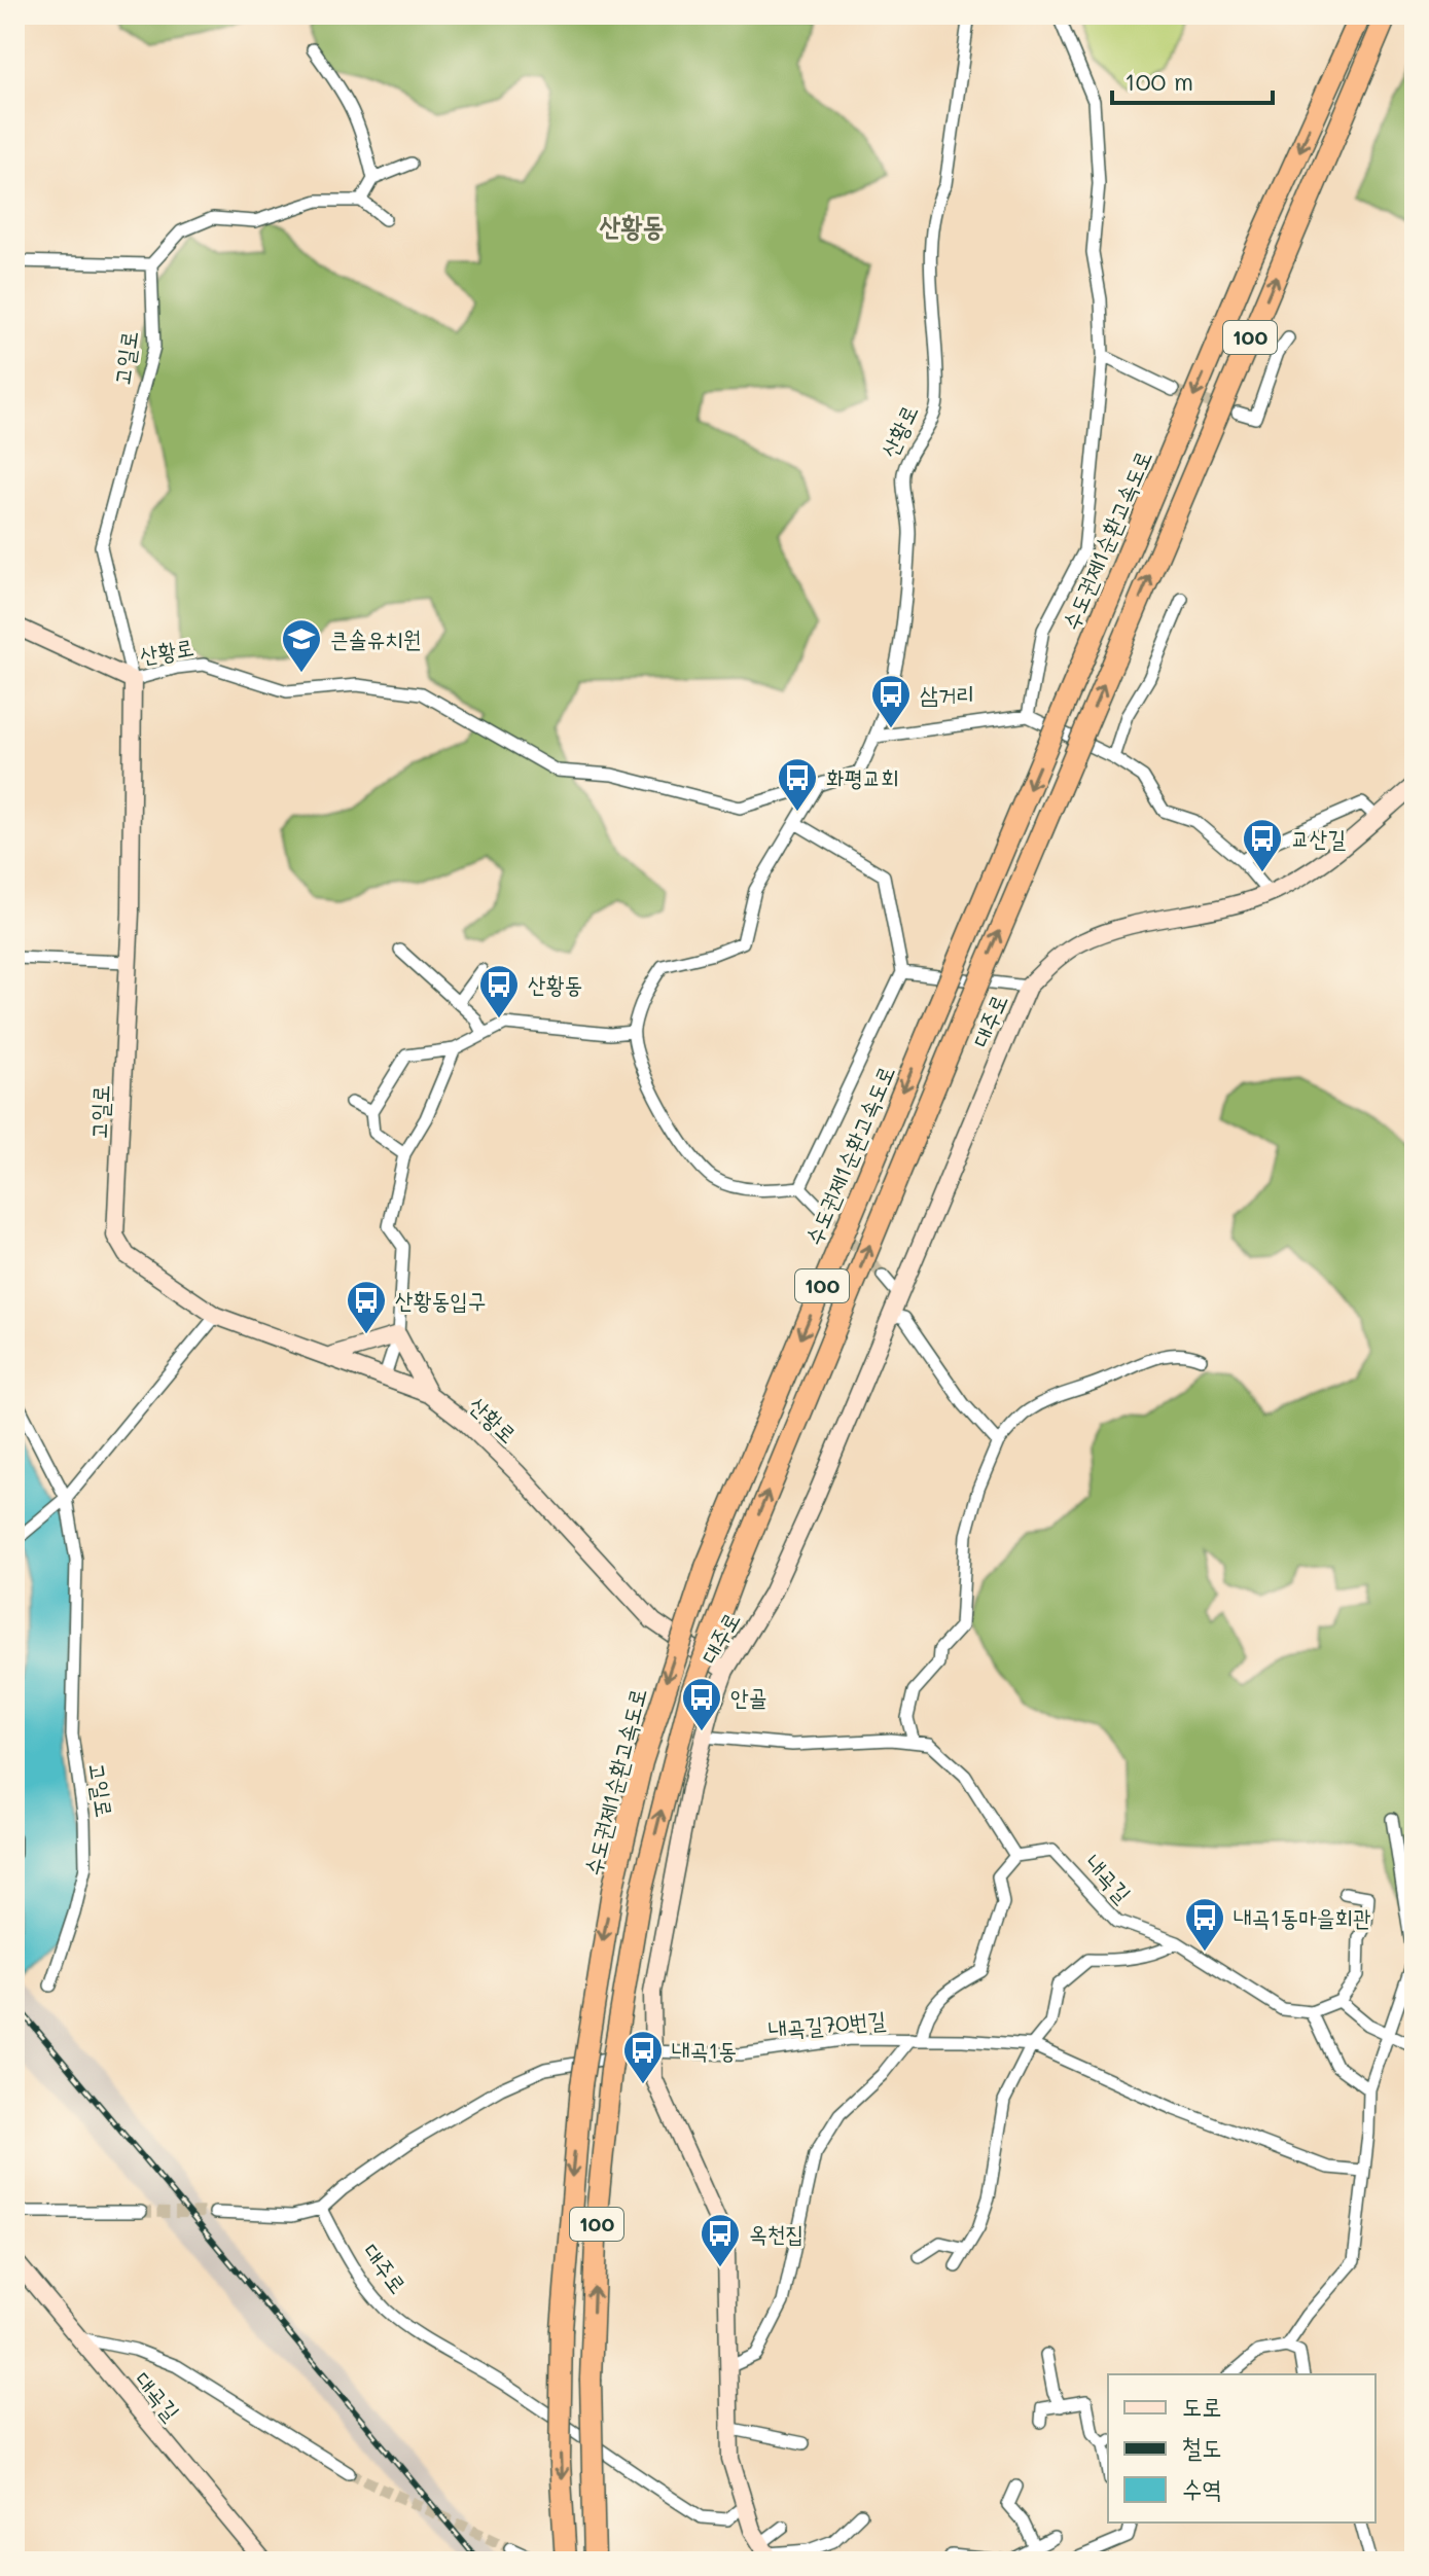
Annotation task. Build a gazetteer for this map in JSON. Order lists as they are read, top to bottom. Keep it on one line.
{"streets":{"highway":["100","수도권제1순환고속도로"],"street":["고일로","산황로","대주로","내곡길","내곡길70번길","대곡길"]},"crossings":[["고일로","산황로"],["산황로","대주로"],["대주로","내곡길70번길"]],"districts":["산황동"],"places":{"school or university":["큰솔유치원"],"bus stop":["삼거리","화평교회","교산길","산황동","산황동입구","안골","내곡1동마을회관","내곡1동","옥천집"]},"legend":["도로","철도","수역"],"scale_bar":"100 m"}
